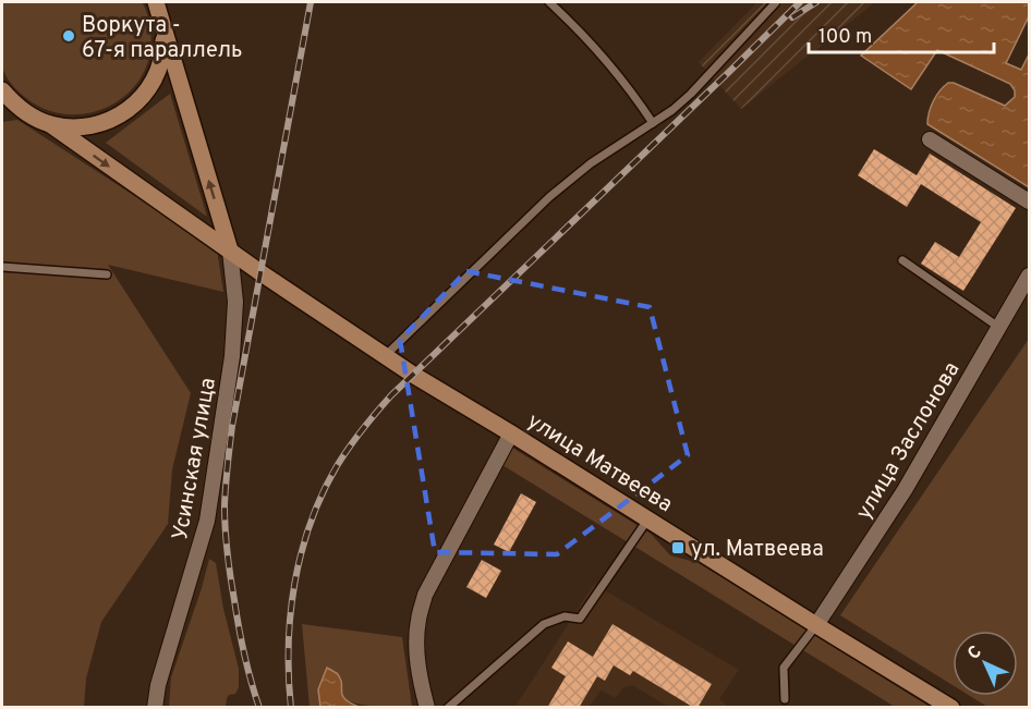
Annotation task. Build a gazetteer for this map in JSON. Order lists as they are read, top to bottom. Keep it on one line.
{"streets":{"street":["улица Заслонова","Усинская улица","улица Матвеева"]},"crossings":[["улица Заслонова","улица Матвеева"],["Усинская улица","улица Матвеева"]],"places":{"other":["Воркута - 67-я параллель"],"transit":["ул. Матвеева"]},"scale_bar":"100 m","north":"top left"}
